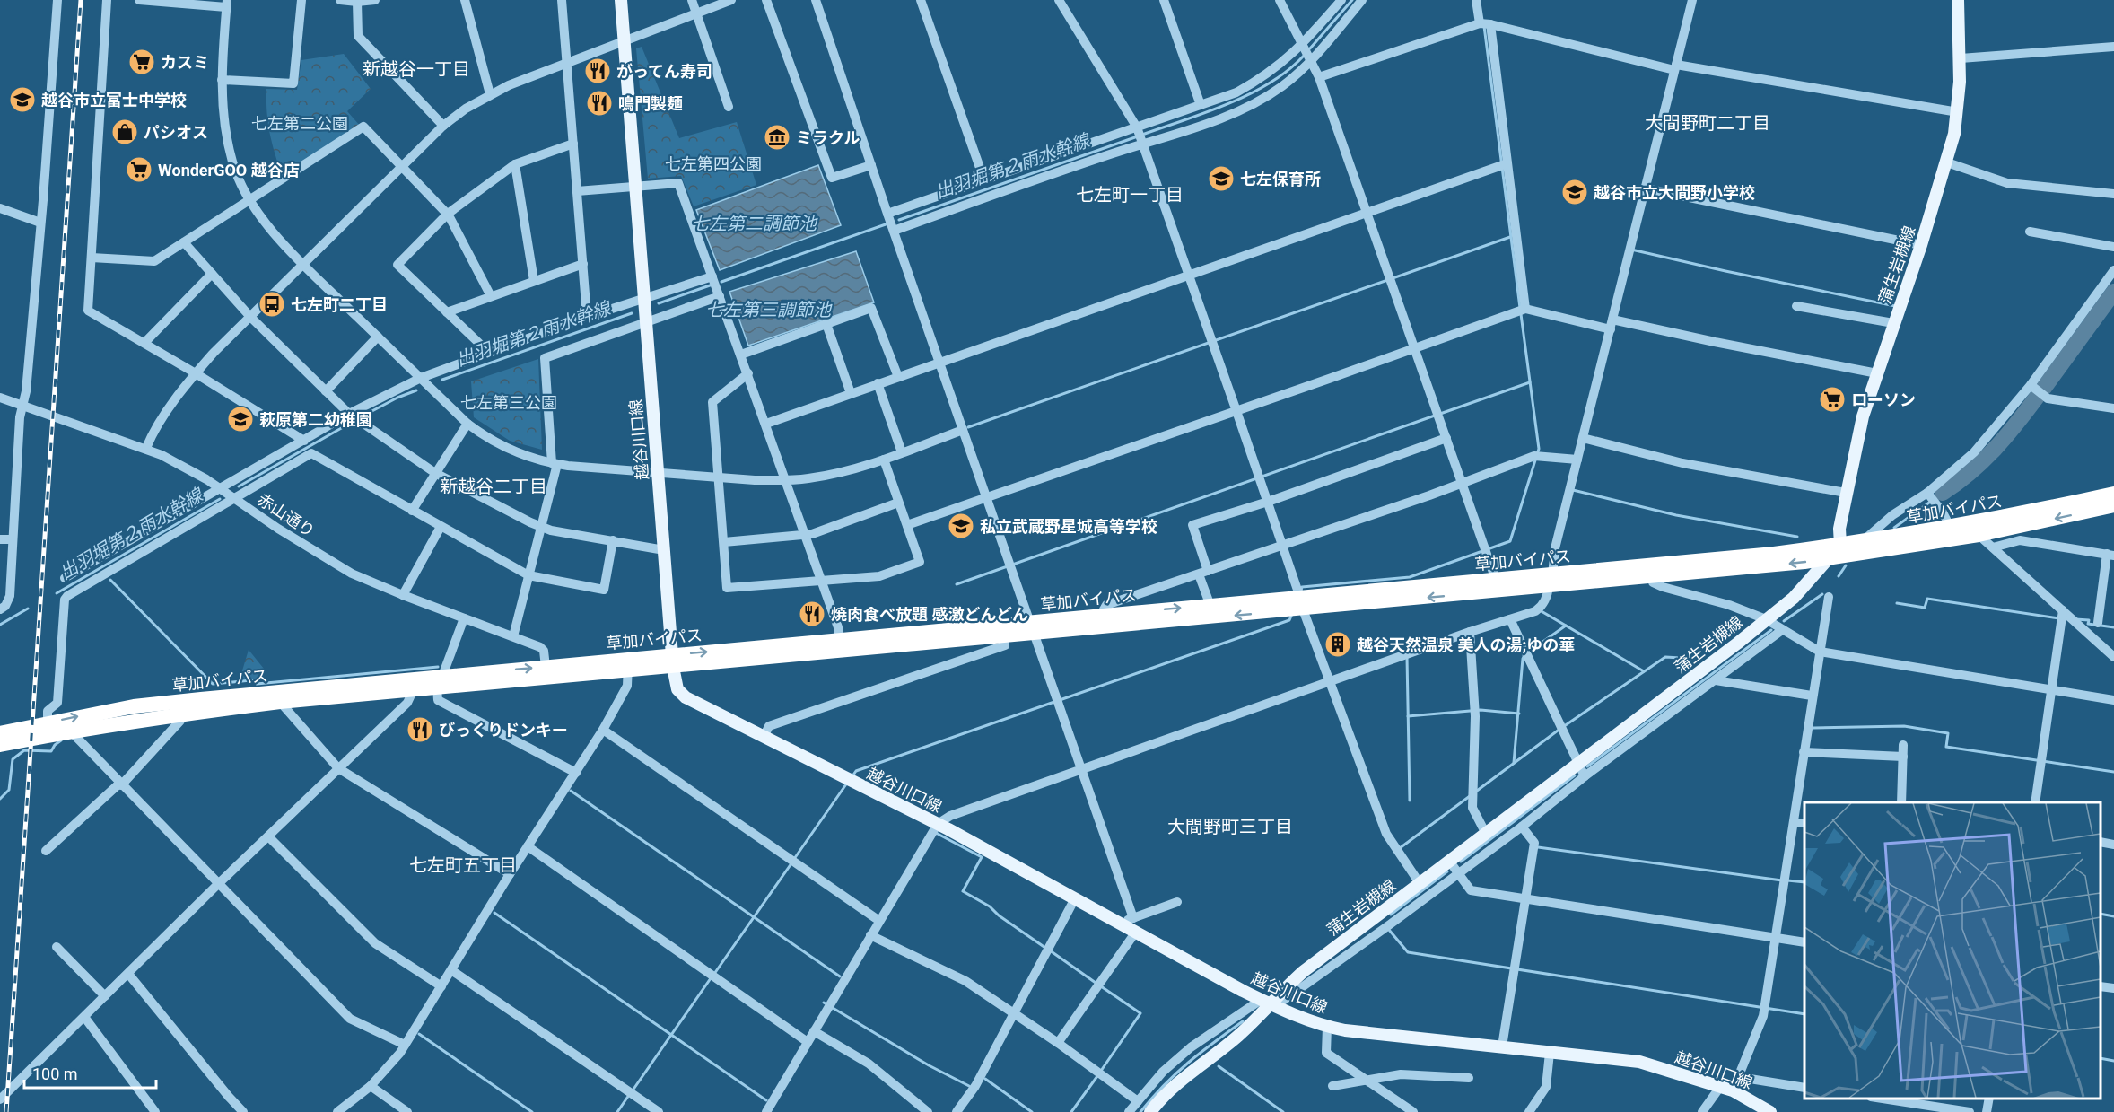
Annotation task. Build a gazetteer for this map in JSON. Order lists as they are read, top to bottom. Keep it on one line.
{"streets":{"highway":["草加バイパス"],"main road":["蒲生岩槻線","越谷川口線"],"street":["赤山通り"]},"crossings":[["蒲生岩槻線","越谷川口線"],["蒲生岩槻線","草加バイパス"],["越谷川口線","草加バイパス"],["草加バイパス","赤山通り"]],"districts":["新越谷一丁目","大間野町二丁目","七左町一丁目","新越谷二丁目","大間野町三丁目","七左町五丁目"],"water":["出羽堀第２雨水幹線","七左第二調節池","七左第三調節池"],"parks":["七左第二公園","七左第四公園","七左第三公園"],"places":{"supermarket":["カスミ","WonderGOO 越谷店","ローソン"],"restaurant":["がってん寿司","鳴門製麺","焼肉食べ放題 感激どんどん","びっくりドンキー"],"school or university":["越谷市立富士中学校","七左保育所","越谷市立大間野小学校","萩原第二幼稚園","私立武蔵野星城高等学校"],"shop":["パシオス"],"museum":["ミラクル"],"bus stop":["七左町二丁目"],"building":["越谷天然温泉 美人の湯;ゆの華"]},"scale_bar":"100 m"}
